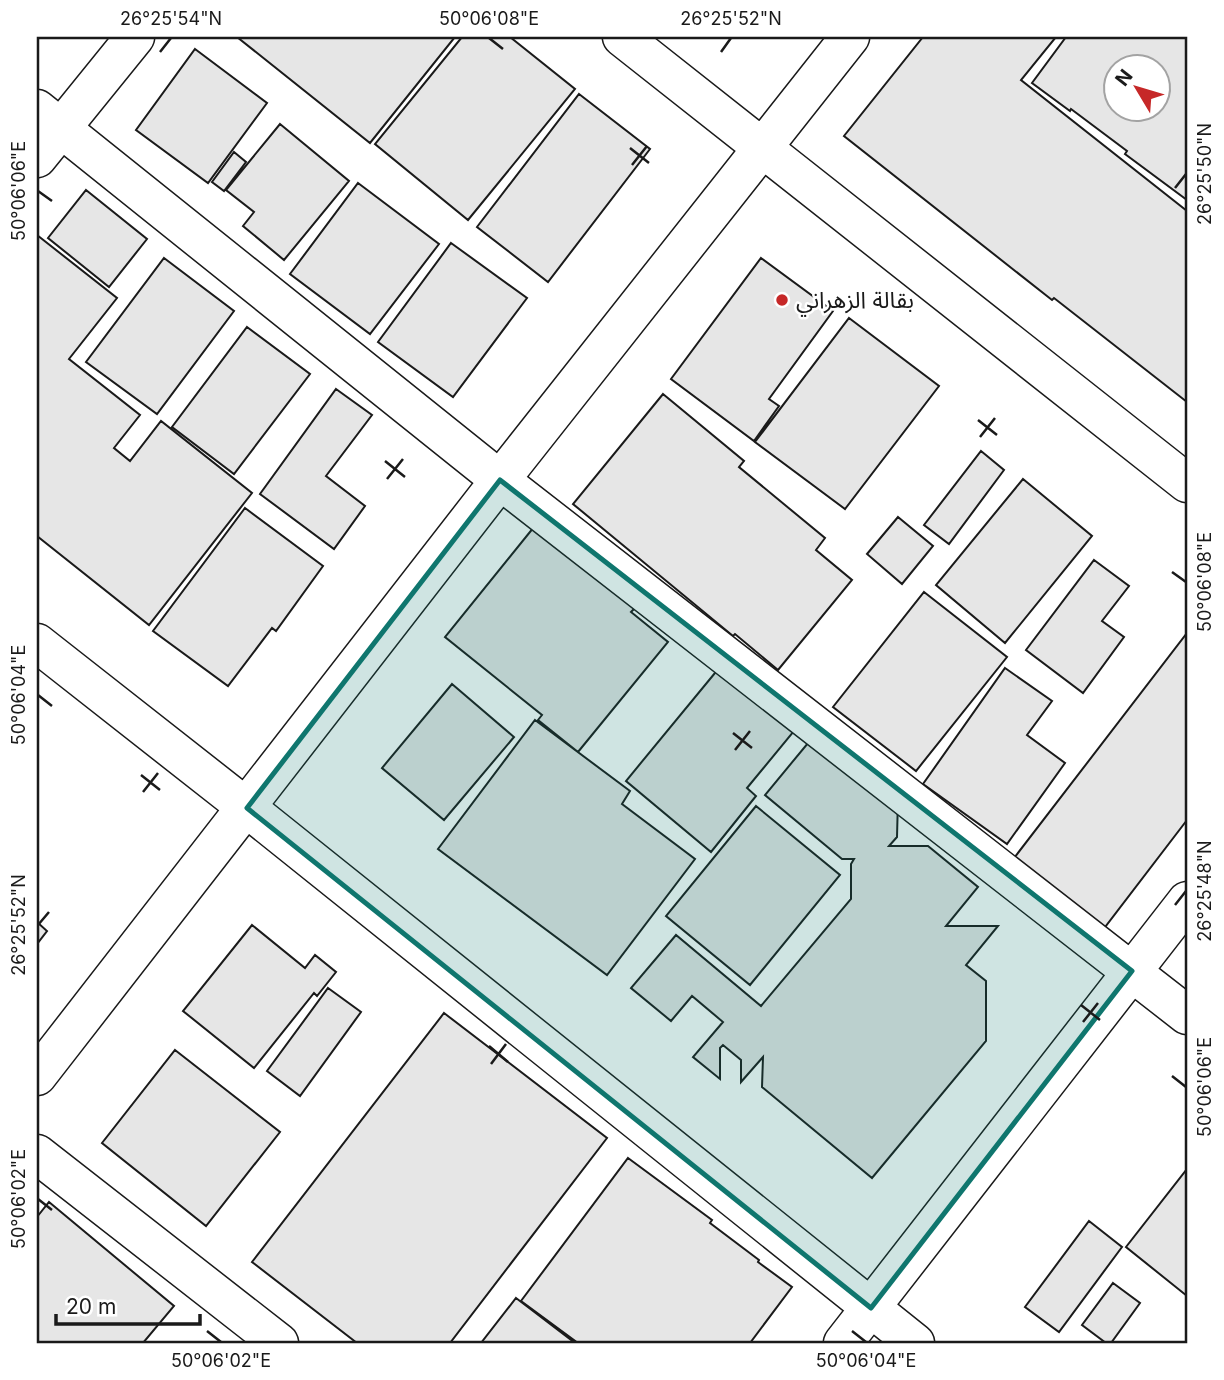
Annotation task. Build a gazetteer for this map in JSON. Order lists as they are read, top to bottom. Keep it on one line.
{"places":["بقالة الزهراني"],"scale_bar":"20 m","north":"top left","coordinates":["26°25'54\"N","50°06'08\"E","26°25'52\"N","26°25'50\"N","50°06'06\"E","50°06'04\"E","26°25'48\"N","50°06'02\"E"]}
